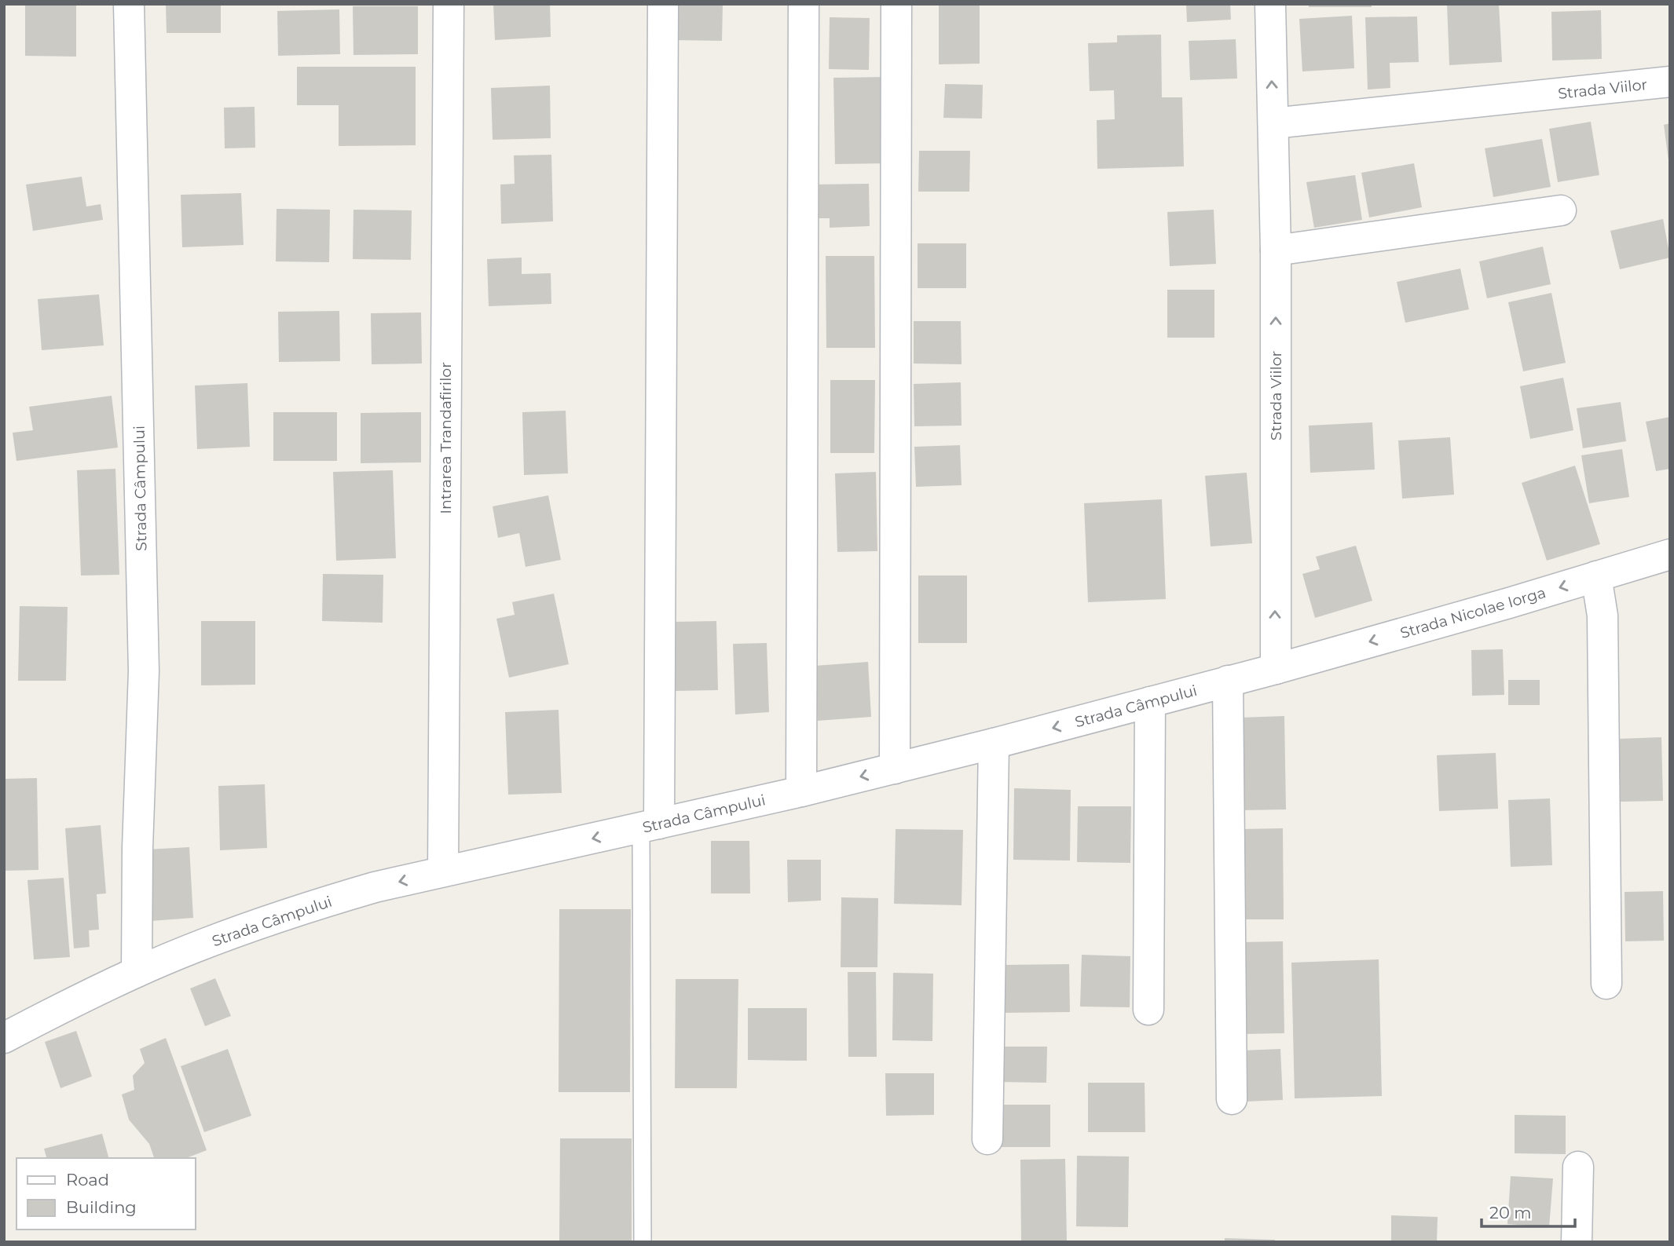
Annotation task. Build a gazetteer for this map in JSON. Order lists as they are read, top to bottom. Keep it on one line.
{"streets":{"street":["Strada Viilor","Intrarea Trandafirilor","Strada Câmpului","Strada Nicolae Iorga"]},"crossings":[["Strada Viilor","Strada Câmpului"],["Strada Viilor","Strada Nicolae Iorga"],["Intrarea Trandafirilor","Strada Câmpului"],["Strada Câmpului","Strada Nicolae Iorga"]],"one_way":["Strada Viilor","Strada Nicolae Iorga"],"legend":["Road","Building"],"scale_bar":"20 m"}
